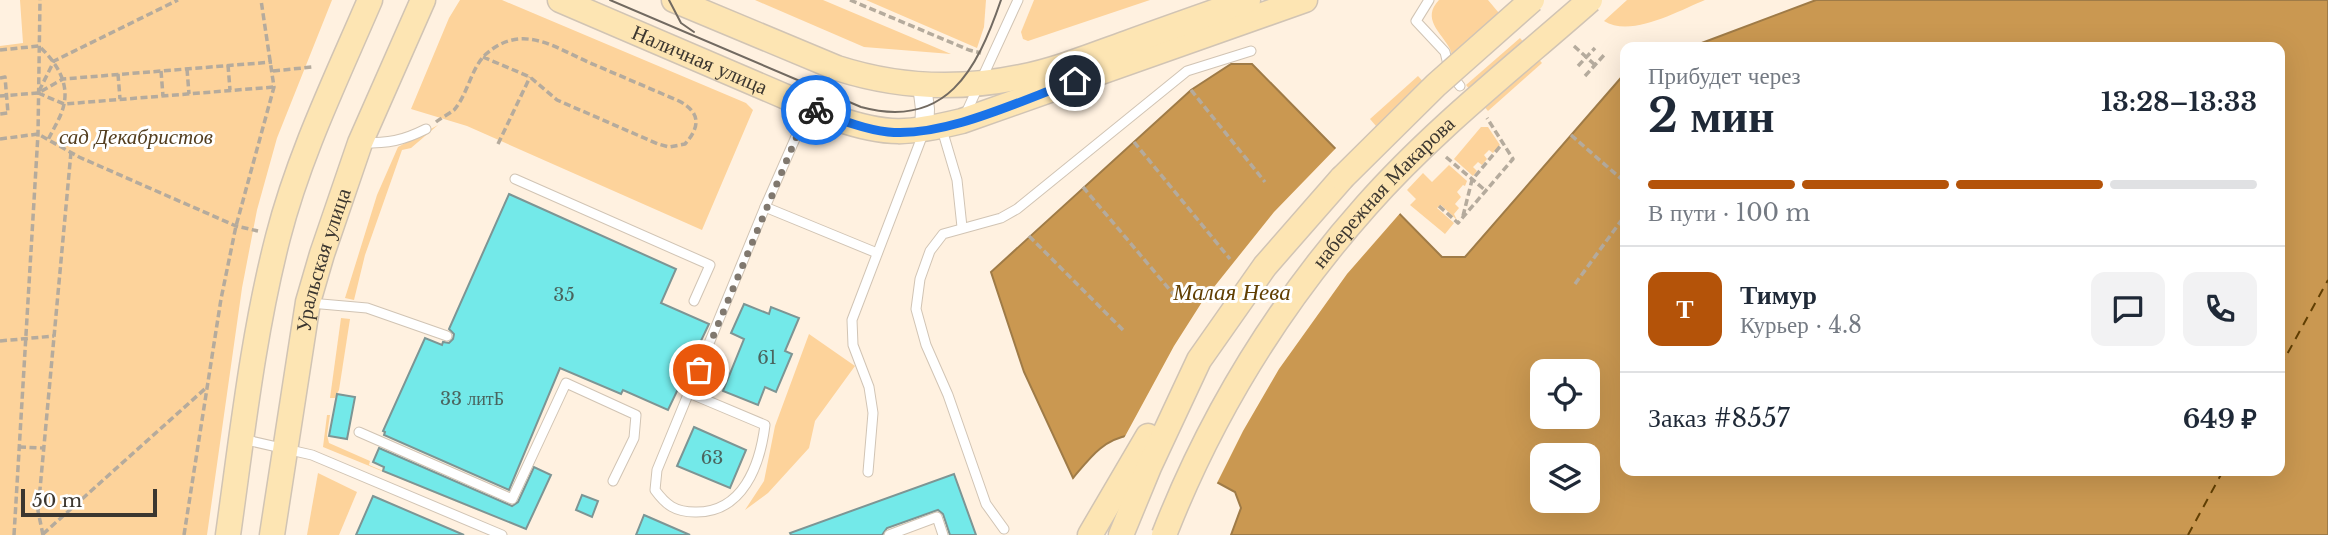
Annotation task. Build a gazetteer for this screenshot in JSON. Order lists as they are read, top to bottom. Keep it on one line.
{"streets":{"main road":["Наличная улица","набережная Макарова","Уральская улица"]},"water":["Малая Нева"],"parks":["сад Декабристов"],"house_numbers":["35","61","33 литБ","63"],"scale_bar":"50 m","page":{"heading":["2 мин","Прибудет через","13:28–13:33"],"panel":["Тимур","Курьер · 4.8","Заказ #8557","649 ₽"],"bar":"В пути · 100 m","round":"Т","scale":"50 m"}}
